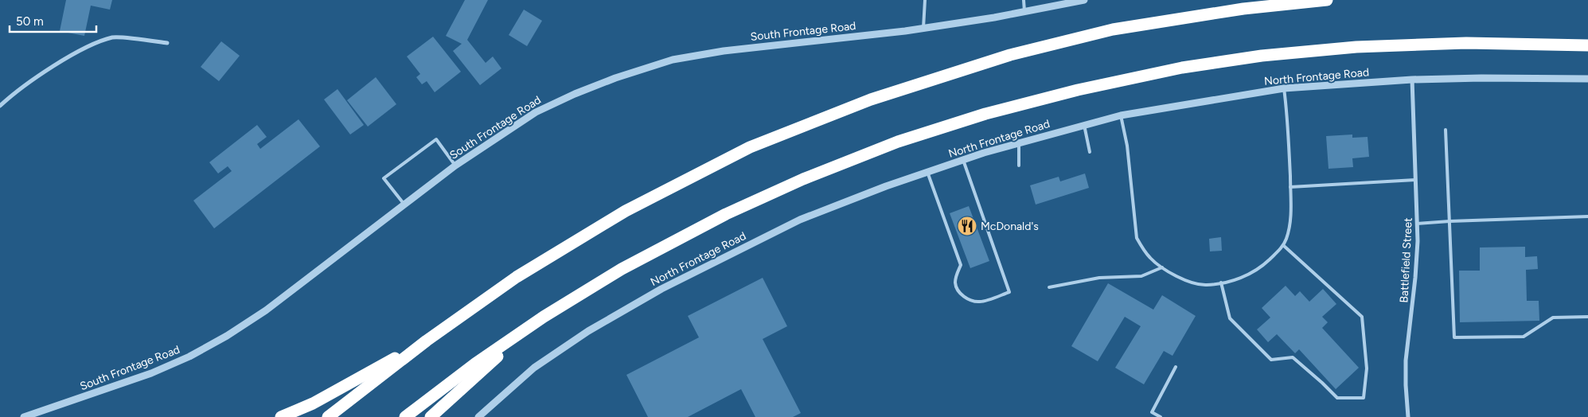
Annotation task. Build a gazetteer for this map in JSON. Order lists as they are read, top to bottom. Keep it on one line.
{"streets":{"street":["South Frontage Road","North Frontage Road","Battlefield Street"]},"crossings":[["North Frontage Road","Battlefield Street"]],"places":{"restaurant":["McDonald's"]},"scale_bar":"50 m"}
